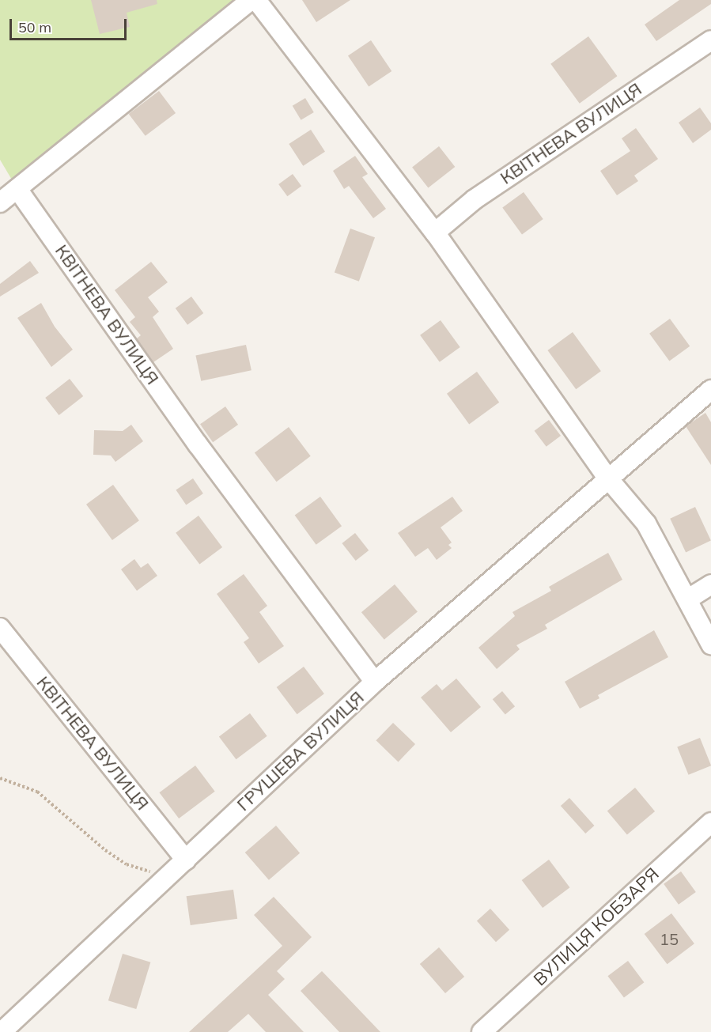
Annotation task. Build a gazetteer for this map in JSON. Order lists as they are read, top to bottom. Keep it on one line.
{"streets":{"street":["КВІТНЕВА ВУЛИЦЯ","ГРУШЕВА ВУЛИЦЯ","ВУЛИЦЯ КОБЗАРЯ"]},"crossings":[["КВІТНЕВА ВУЛИЦЯ","ГРУШЕВА ВУЛИЦЯ"]],"house_numbers":["15"],"scale_bar":"50 m"}
